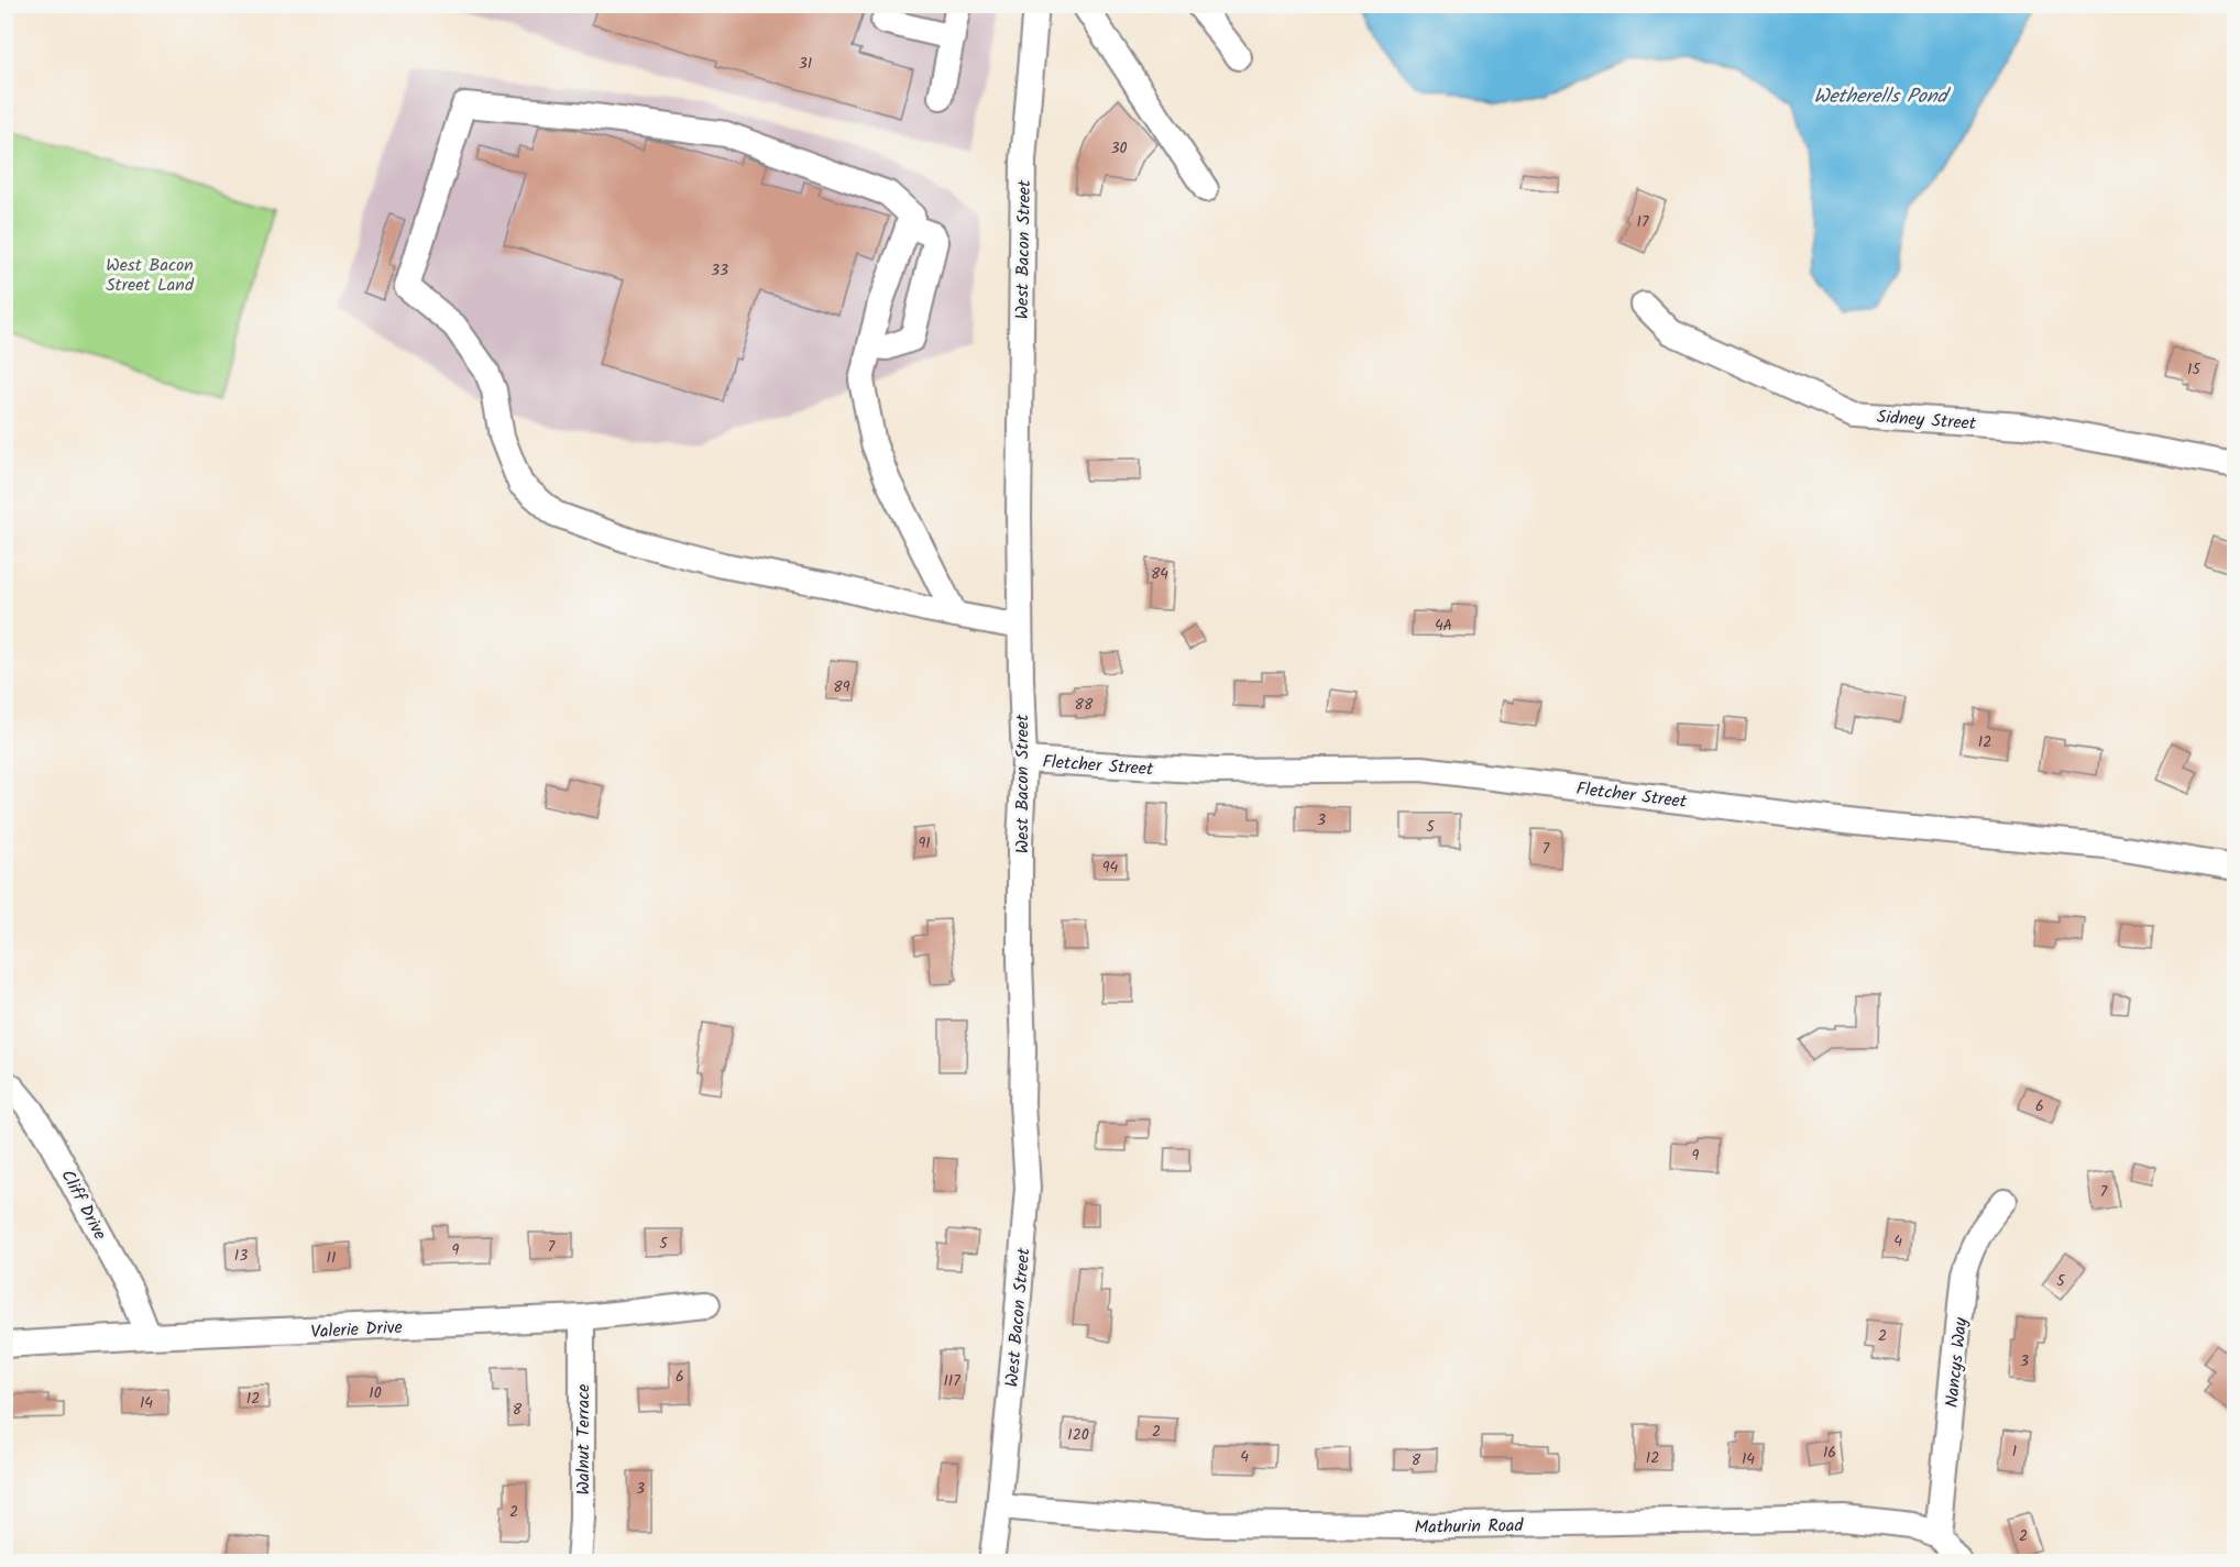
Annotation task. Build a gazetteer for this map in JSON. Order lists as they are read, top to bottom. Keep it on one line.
{"streets":{"street":["West Bacon Street","Sidney Street","Fletcher Street","Cliff Drive","Valerie Drive","Nancys Way","Walnut Terrace","Mathurin Road"]},"crossings":[["West Bacon Street","Fletcher Street"],["West Bacon Street","Mathurin Road"],["Cliff Drive","Valerie Drive"],["Valerie Drive","Walnut Terrace"],["Nancys Way","Mathurin Road"]],"water":["Wetherells Pond"],"parks":["West Bacon Street Land"],"house_numbers":["31","30","17","33","15","84","4A","89","88","12","3","5","91","7","94","6","9","7","4","5","7","9","13","11","5","2","3","6","117","10","12","14","8","2","120","1","16","4","12","14","8","3","2","2"]}
